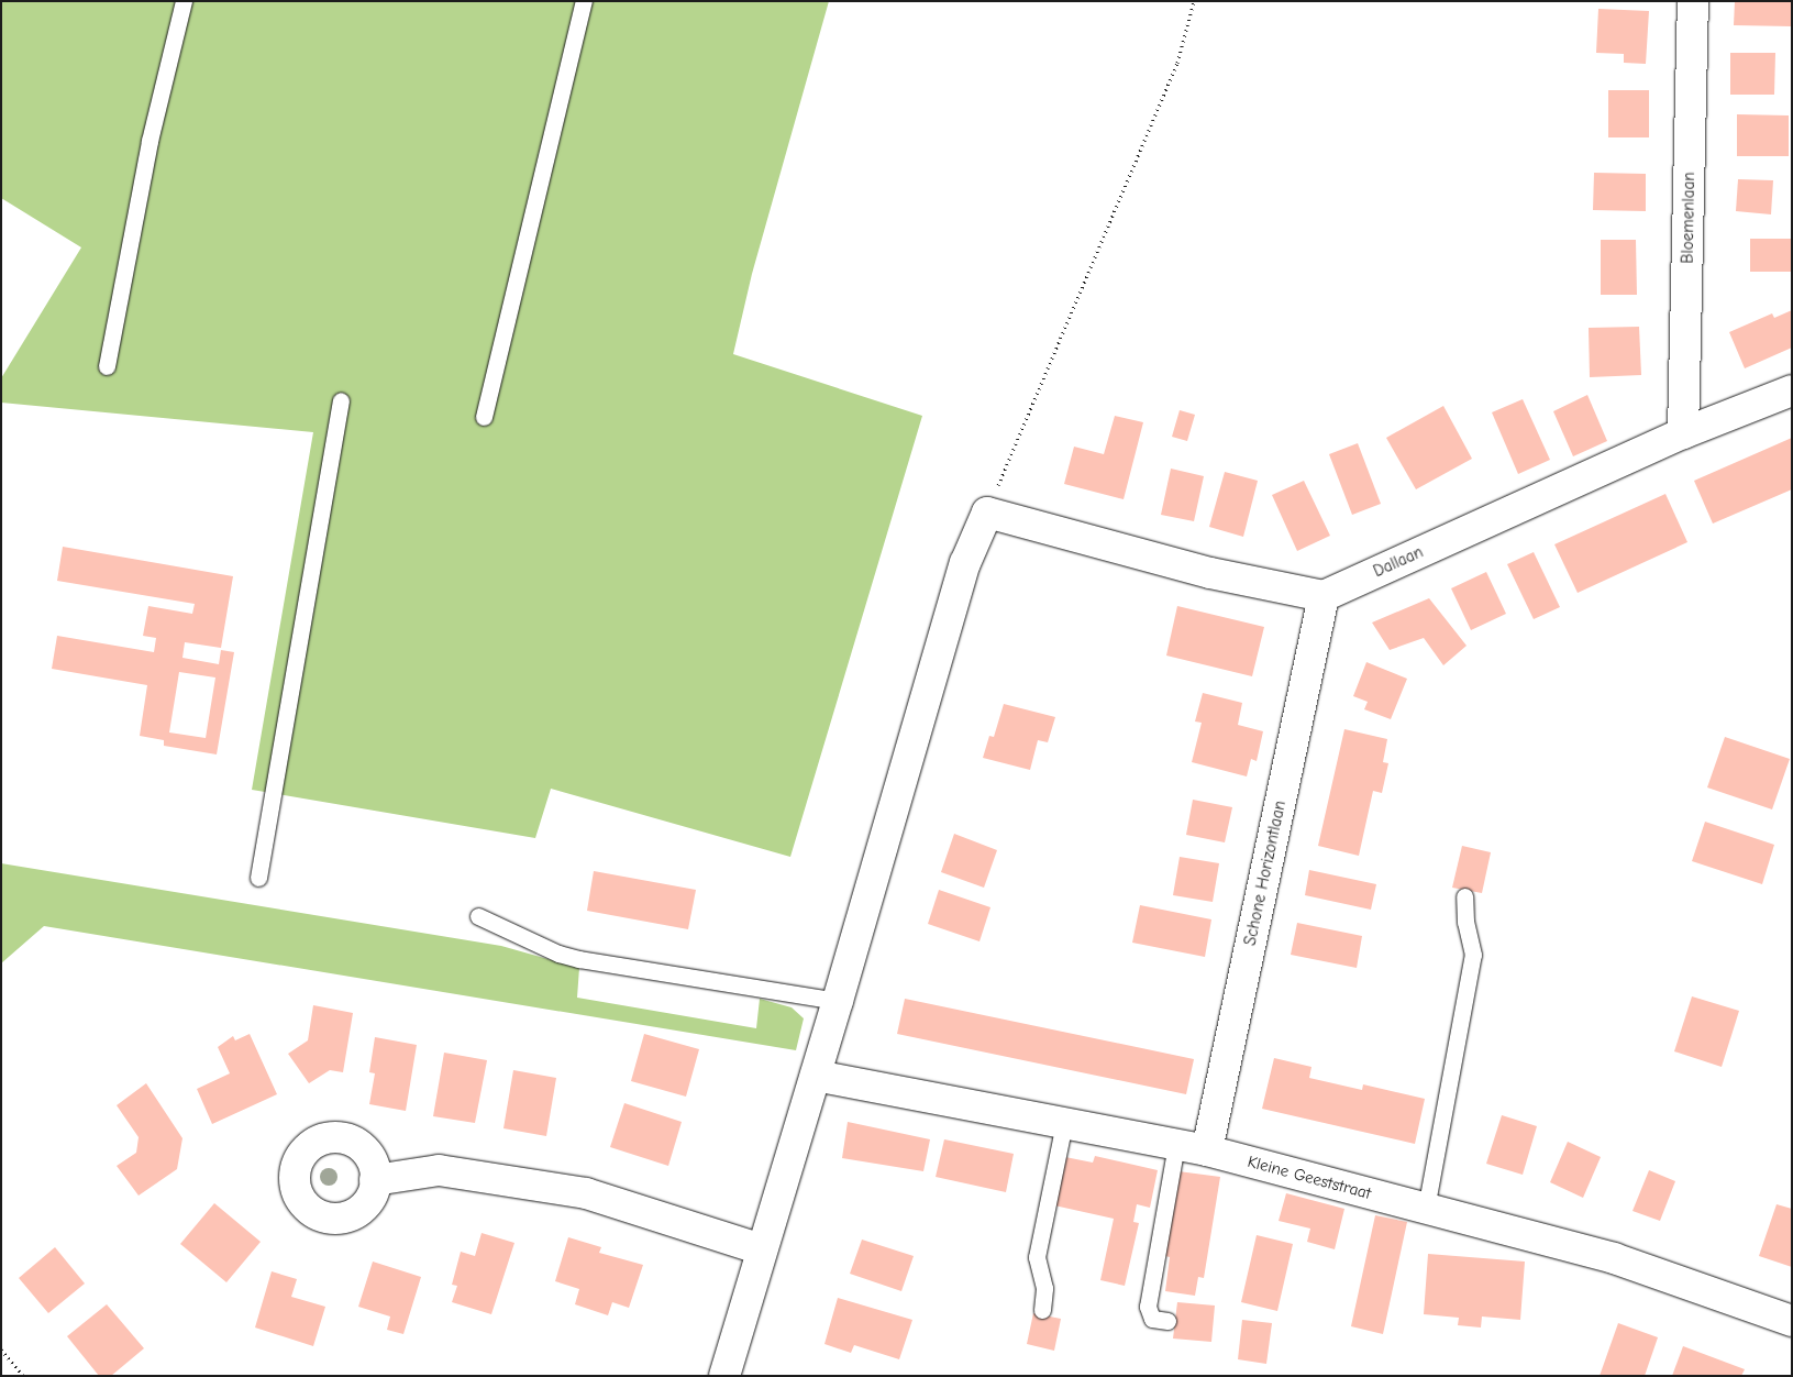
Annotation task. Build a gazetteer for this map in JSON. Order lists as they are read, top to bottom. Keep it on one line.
{"streets":{"street":["Bloemenlaan","Dallaan","Schone Horizontlaan","Kleine Geeststraat"]},"crossings":[["Bloemenlaan","Dallaan"],["Dallaan","Schone Horizontlaan"],["Schone Horizontlaan","Kleine Geeststraat"]]}
